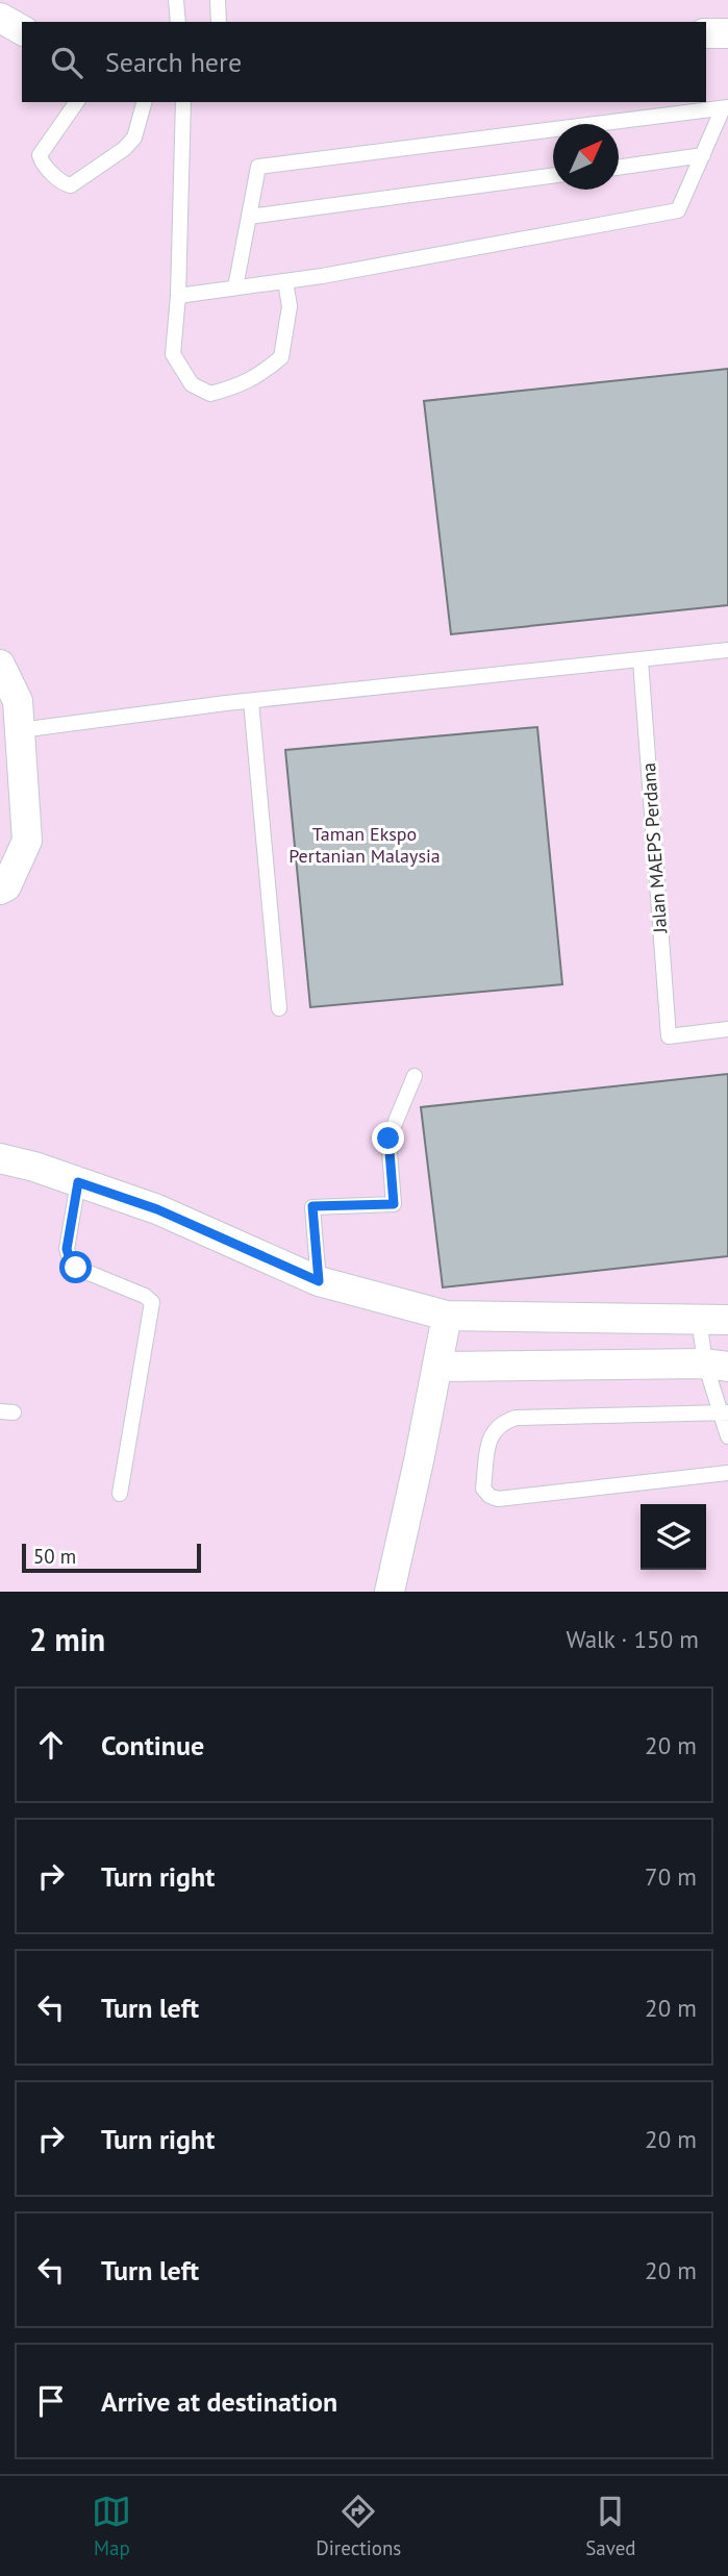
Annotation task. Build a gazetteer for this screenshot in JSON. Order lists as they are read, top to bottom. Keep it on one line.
{"streets":{"lane":["Jalan MAEPS Perdana"]},"parks":["Taman Ekspo Pertanian Malaysia"],"scale_bar":"50 m","north":"top right","page":{"search":"Search here","scale":"50 m","heading":["2 min","Walk · 150 m"],"list":[["Continue","20 m"],["Turn right","70 m"],["Turn left","20 m"],["Turn right","20 m"],["Turn left","20 m"],"Arrive at destination"],"nav":["Map","Directions","Saved"]}}
